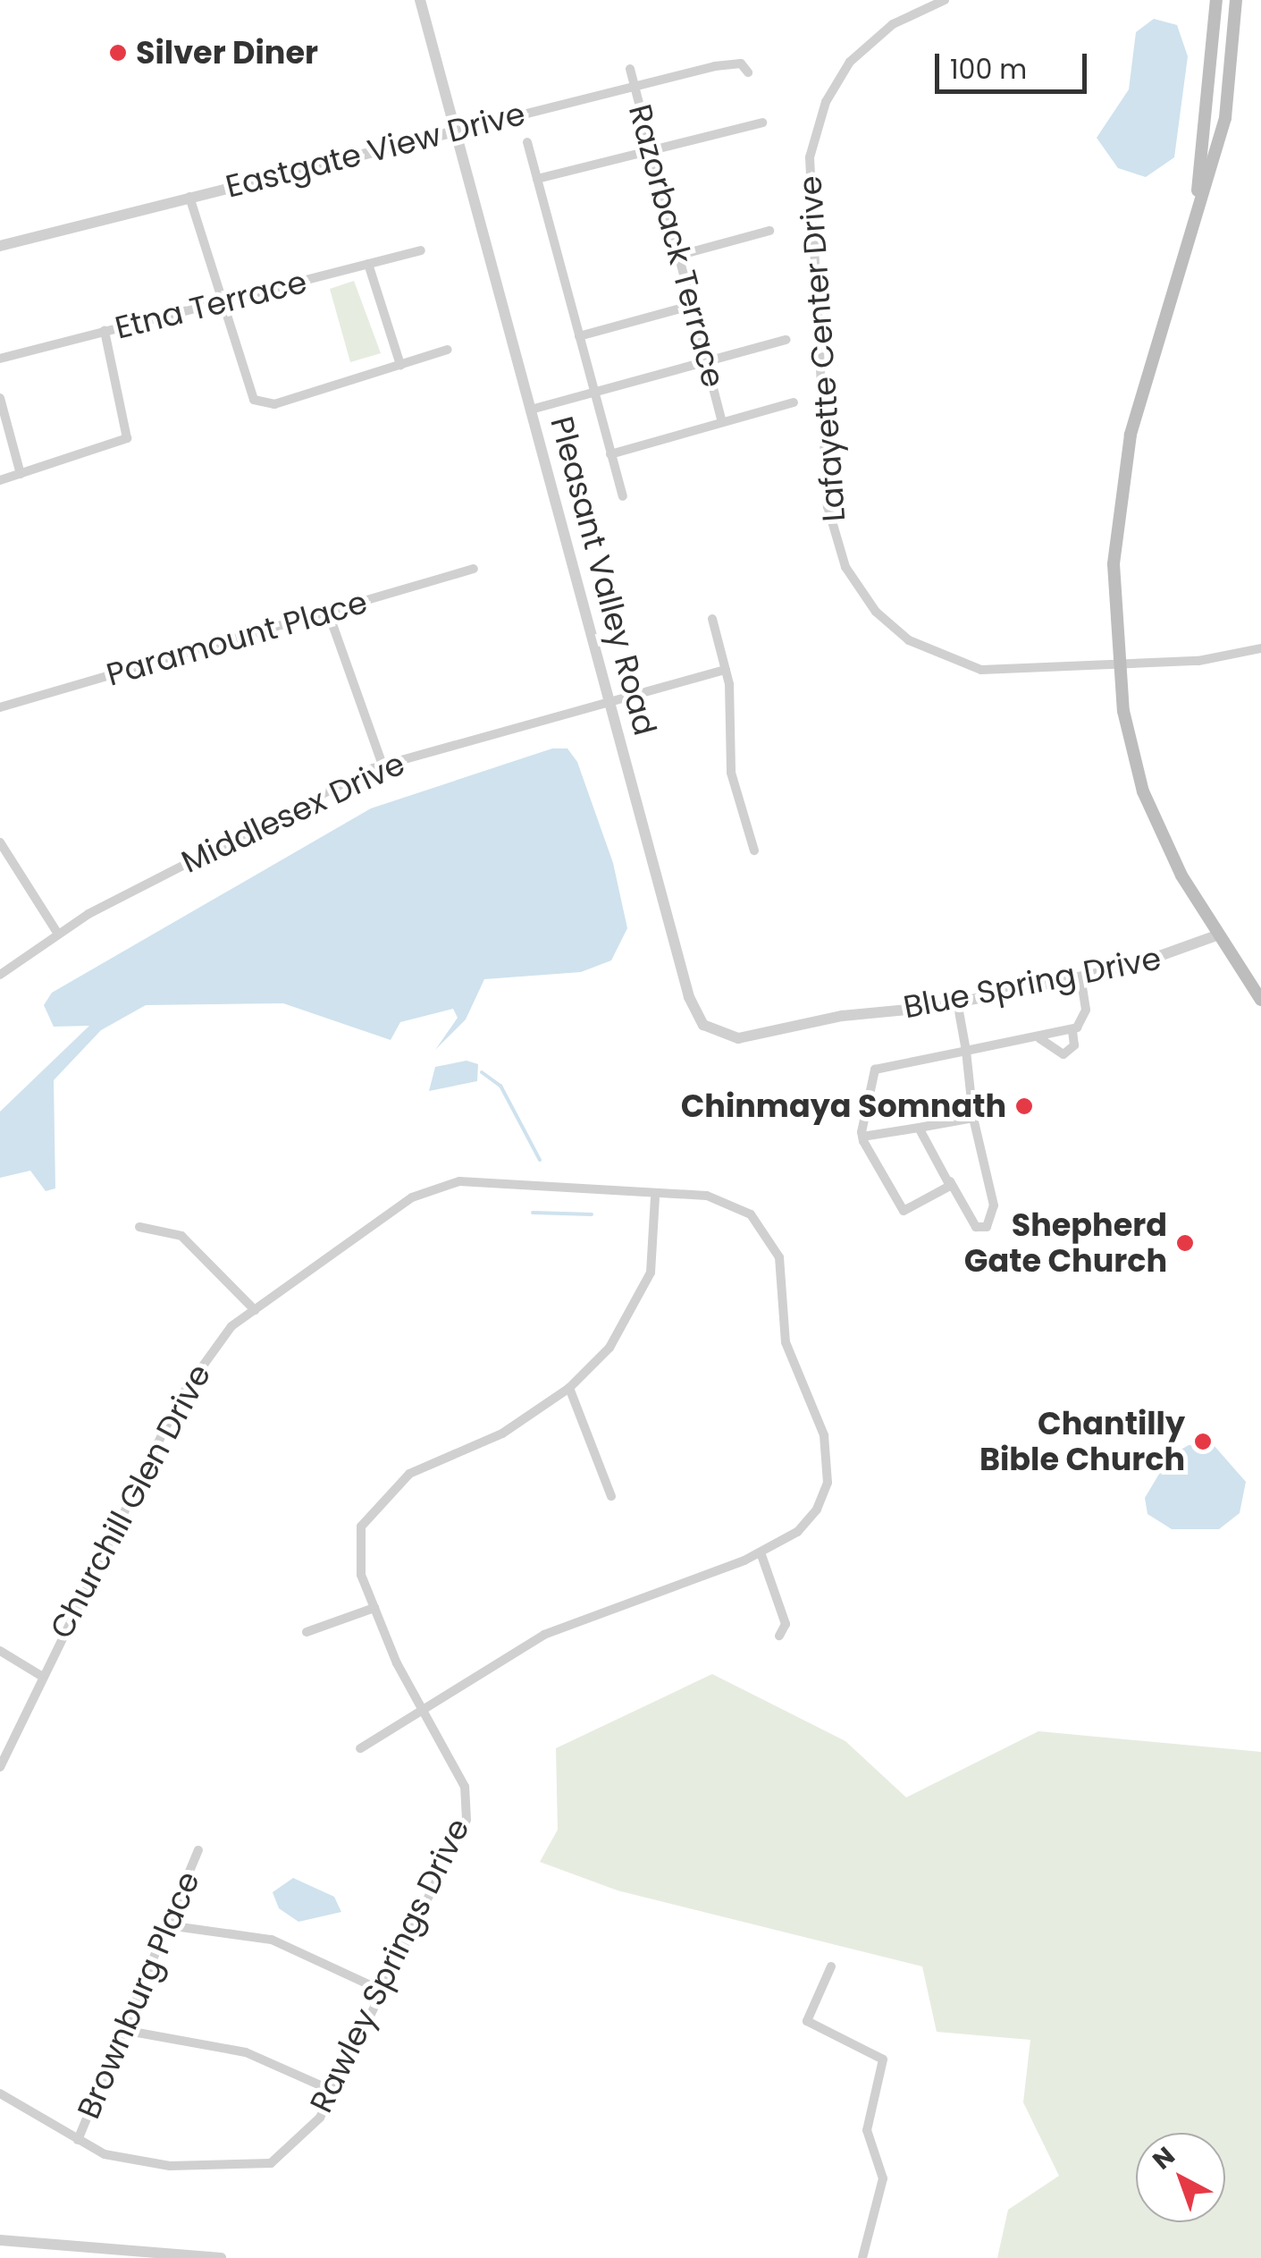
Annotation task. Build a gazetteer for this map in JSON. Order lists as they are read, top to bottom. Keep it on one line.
{"streets":{"street":["Eastgate View Drive","Razorback Terrace","Etna Terrace","Lafayette Center Drive","Pleasant Valley Road","Paramount Place","Middlesex Drive","Blue Spring Drive","Churchill Glen Drive","Rawley Springs Drive","Brownburg Place"]},"crossings":[["Eastgate View Drive","Razorback Terrace"],["Eastgate View Drive","Pleasant Valley Road"],["Pleasant Valley Road","Middlesex Drive"],["Pleasant Valley Road","Blue Spring Drive"],["Churchill Glen Drive","Rawley Springs Drive"],["Rawley Springs Drive","Brownburg Place"]],"places":["Silver Diner","Chinmaya Somnath","Shepherd Gate Church","Chantilly Bible Church"],"scale_bar":"100 m","north":"top left"}
